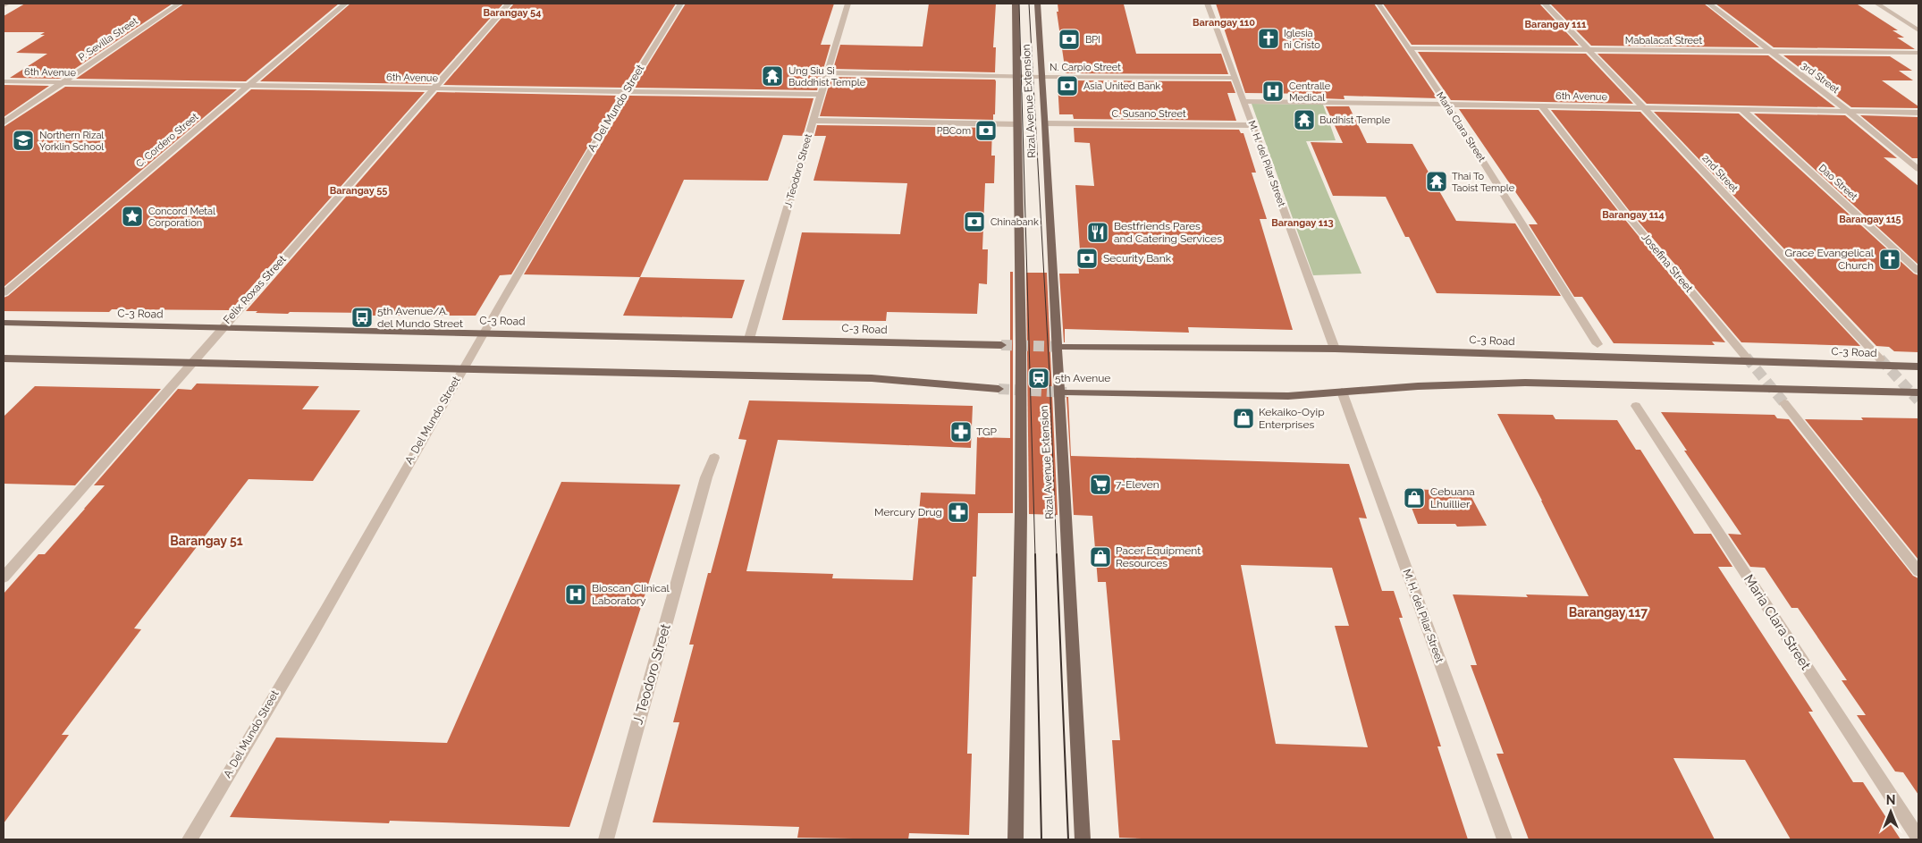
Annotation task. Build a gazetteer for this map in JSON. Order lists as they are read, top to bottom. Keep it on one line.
{"streets":{"main road":["Rizal Avenue Extension","C-3 Road"],"street":["P. Sevilla Street","Mabalacat Street","N. Carpio Street","6th Avenue","3rd Street","A. Del Mundo Street","C. Susano Street","Maria Clara Street","C. Cordero Street","M. H. del Pilar Street","J. Teodoro Street","2nd Street","Dao Street","Josefina Street","Felix Roxas Street"]},"crossings":[["P. Sevilla Street","6th Avenue"],["Mabalacat Street","3rd Street"],["Mabalacat Street","Maria Clara Street"],["Mabalacat Street","2nd Street"],["N. Carpio Street","Rizal Avenue Extension"],["N. Carpio Street","M. H. del Pilar Street"],["N. Carpio Street","J. Teodoro Street"],["6th Avenue","3rd Street"],["6th Avenue","A. Del Mundo Street"],["6th Avenue","Maria Clara Street"],["6th Avenue","C. Cordero Street"],["6th Avenue","M. H. del Pilar Street"],["6th Avenue","J. Teodoro Street"],["6th Avenue","2nd Street"],["6th Avenue","Dao Street"],["6th Avenue","Josefina Street"],["6th Avenue","Felix Roxas Street"],["Rizal Avenue Extension","C. Susano Street"],["A. Del Mundo Street","C-3 Road"],["C. Susano Street","M. H. del Pilar Street"],["M. H. del Pilar Street","C-3 Road"],["J. Teodoro Street","C-3 Road"],["Felix Roxas Street","C-3 Road"]],"districts":["Barangay 54","Barangay 110","Barangay 111","Barangay 55","Barangay 114","Barangay 115","Barangay 113","Barangay 51","Barangay 117"],"places":{"church":["Iglesia ni Cristo","Grace Evangelical Church"],"bank":["BPI","Asia United Bank","PBCom","Chinabank","Security Bank"],"temple":["Ung Siu Si Buddhist Temple","Budhist Temple","Thai To Taoist Temple"],"hospital":["Centralle Medical","Bioscan Clinical Laboratory"],"school or university":["Northern Rizal Yorklin School"],"place":["Concord Metal Corporation"],"restaurant":["Bestfriends Pares and Catering Services"],"bus stop":["5th Avenue/A. del Mundo Street"],"station":["5th Avenue"],"shop":["Kekaiko-Oyip Enterprises","Cebuana Lhuillier","Pacer Equipment Resources"],"pharmacy":["TGP","Mercury Drug"],"supermarket":["7-Eleven"]},"north":"top"}
